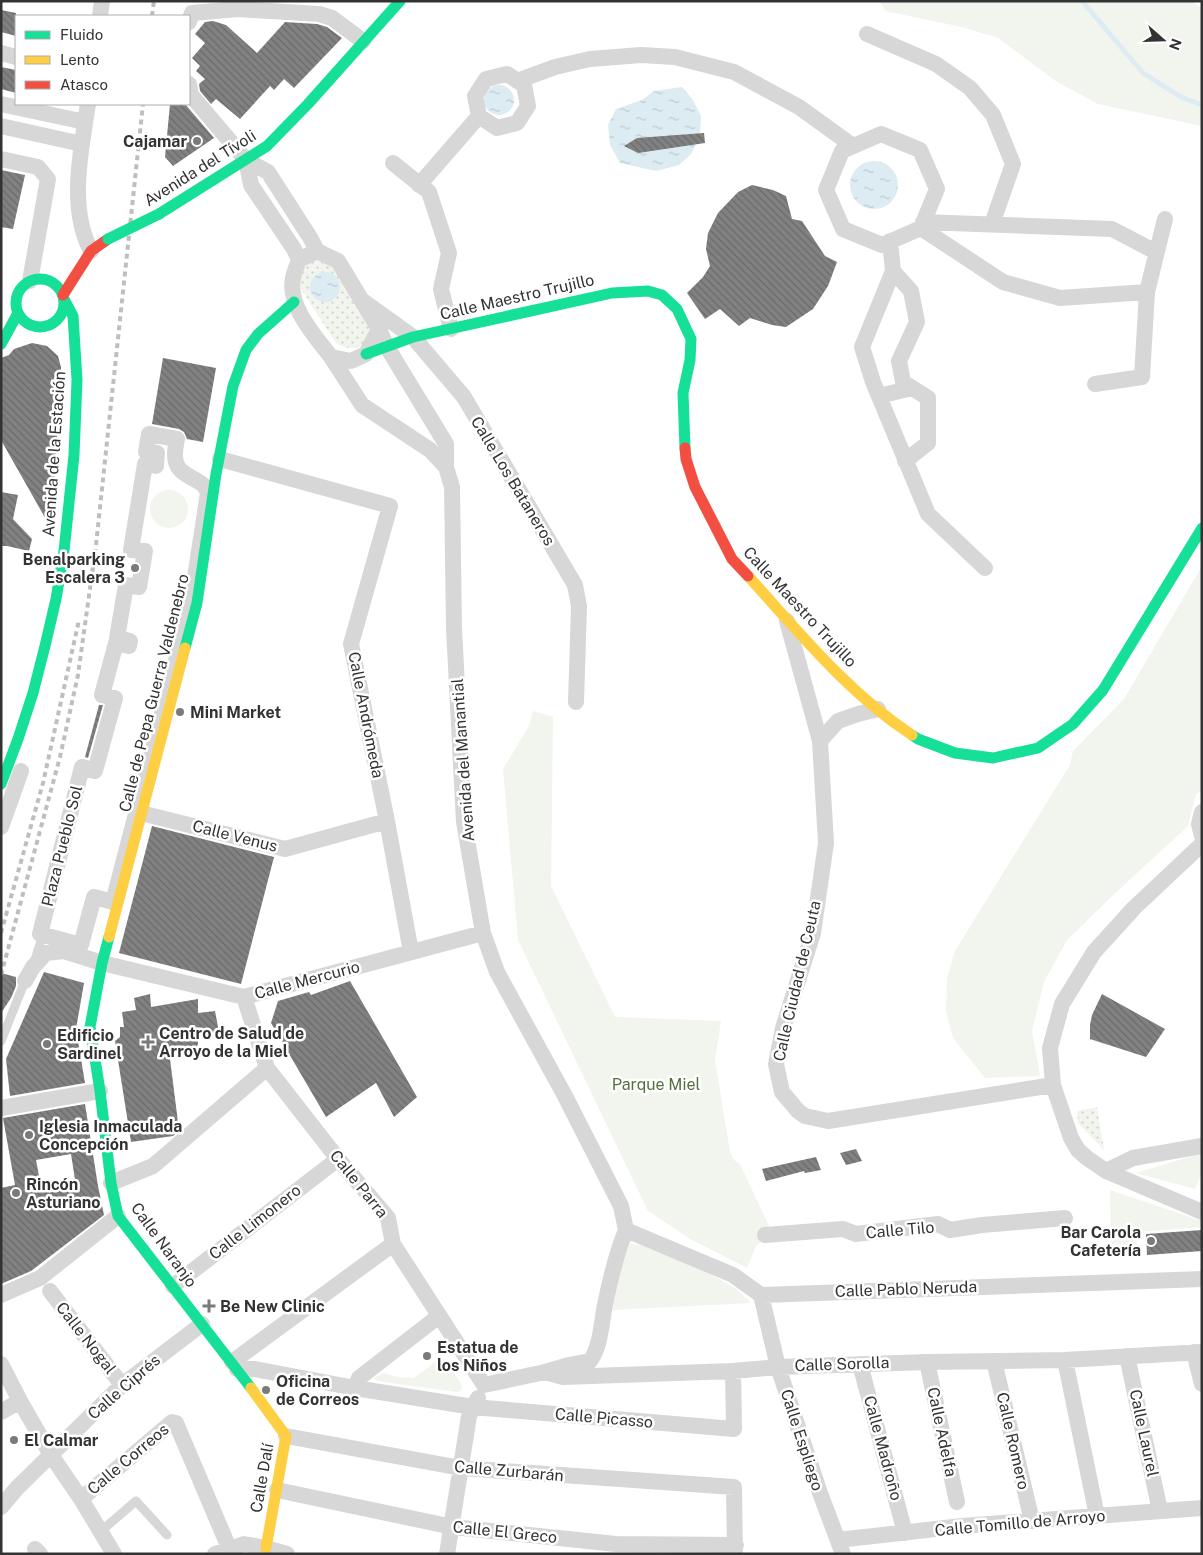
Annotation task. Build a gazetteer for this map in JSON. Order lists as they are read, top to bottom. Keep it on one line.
{"streets":{"street":["Avenida del Tívoli","Calle Maestro Trujillo","Avenida de la Estación","Calle Los Bataneros","Calle de Pepa Guerra Valdenebro","Calle Andrómeda","Avenida del Manantial","Calle Venus","Plaza Pueblo Sol","Calle Mercurio","Calle Ciudad de Ceuta","Calle Parra","Calle Limonero","Calle Tilo","Calle Naranjo","Calle Pablo Neruda","Calle Nogal","Calle Sorolla","Calle Ciprés","Calle Picasso","Calle Adelfa","Calle Laurel","Calle Espliego","Calle Romero","Calle Madroño","Calle Correos","Calle Zurbarán","Calle Dalí","Calle Tomillo de Arroyo","Calle El Greco"]},"crossings":[["Calle Maestro Trujillo","Calle Los Bataneros"],["Calle Maestro Trujillo","Avenida del Manantial"],["Calle Maestro Trujillo","Calle Ciudad de Ceuta"],["Calle Los Bataneros","Avenida del Manantial"],["Calle de Pepa Guerra Valdenebro","Calle Andrómeda"],["Calle de Pepa Guerra Valdenebro","Avenida del Manantial"],["Calle de Pepa Guerra Valdenebro","Calle Venus"],["Calle de Pepa Guerra Valdenebro","Calle Mercurio"],["Calle de Pepa Guerra Valdenebro","Calle Naranjo"],["Calle Andrómeda","Calle Venus"],["Calle Andrómeda","Calle Mercurio"],["Avenida del Manantial","Calle Mercurio"],["Calle Parra","Calle Limonero"],["Calle Parra","Calle Sorolla"],["Calle Limonero","Calle Naranjo"],["Calle Naranjo","Calle Ciprés"],["Calle Naranjo","Calle Picasso"],["Calle Naranjo","Calle Dalí"],["Calle Pablo Neruda","Calle Espliego"],["Calle Nogal","Calle Ciprés"],["Calle Sorolla","Calle Picasso"],["Calle Sorolla","Calle Adelfa"],["Calle Sorolla","Calle Laurel"],["Calle Sorolla","Calle Espliego"],["Calle Sorolla","Calle Romero"],["Calle Sorolla","Calle Madroño"],["Calle Picasso","Calle Dalí"],["Calle Laurel","Calle Tomillo de Arroyo"],["Calle Espliego","Calle Tomillo de Arroyo"],["Calle Romero","Calle Tomillo de Arroyo"],["Calle Madroño","Calle Tomillo de Arroyo"],["Calle Zurbarán","Calle Dalí"],["Calle Zurbarán","Calle El Greco"],["Calle Dalí","Calle El Greco"]],"parks":["Parque Miel"],"places":{"other":["Cajamar","Benalparking Escalera 3","Mini Market","Edificio Sardinel","Iglesia Inmaculada Concepción","Rincón Asturiano","Bar Carola Cafetería","Estatua de los Niños","Oficina de Correos","El Calmar"],"health":["Centro de Salud de Arroyo de la Miel","Be New Clinic"]},"legend":["Fluido","Lento","Atasco"],"north":"right"}
